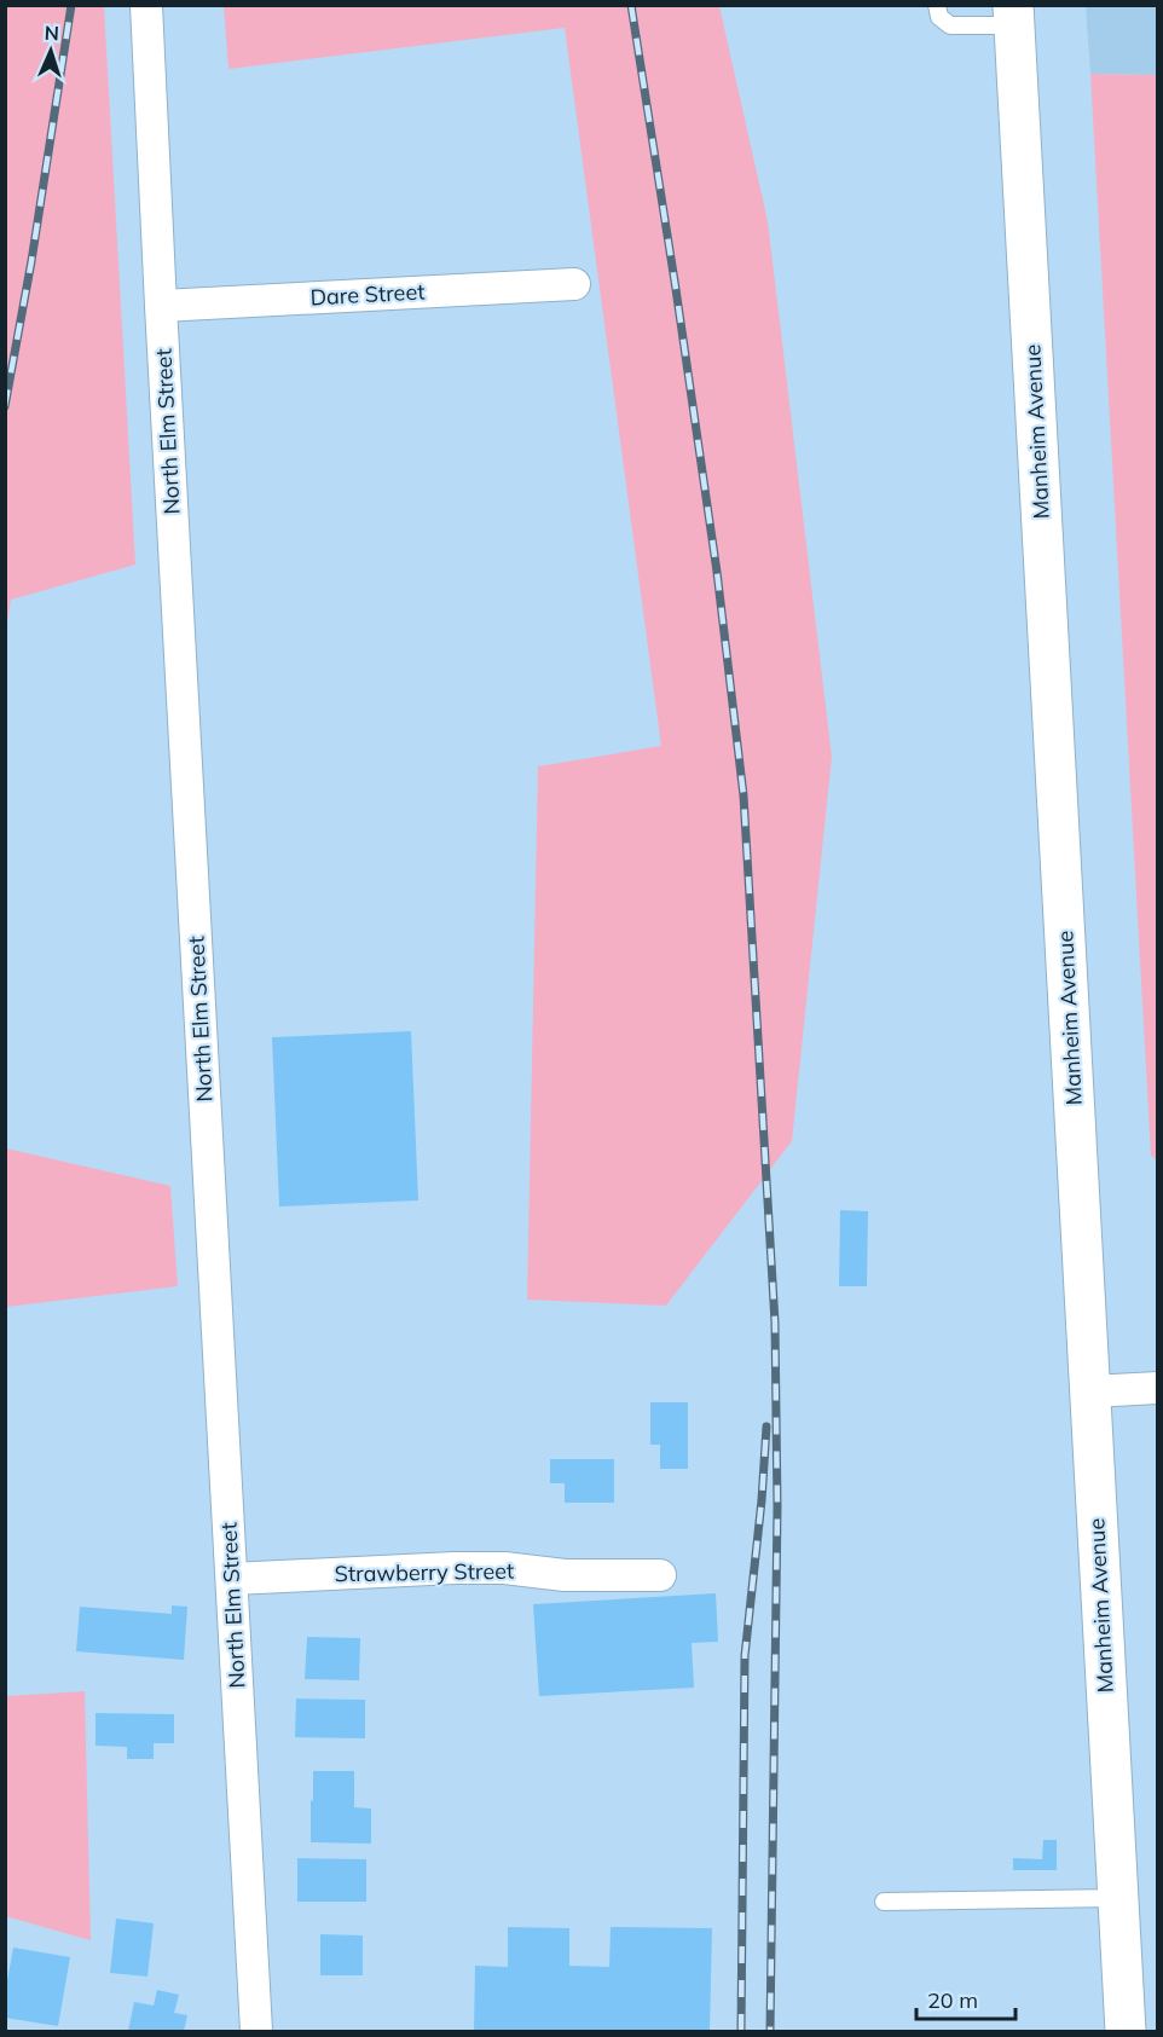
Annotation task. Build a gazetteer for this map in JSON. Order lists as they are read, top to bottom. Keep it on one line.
{"streets":{"street":["Dare Street","North Elm Street","Manheim Avenue","Strawberry Street"]},"crossings":[["Dare Street","North Elm Street"],["North Elm Street","Strawberry Street"]],"scale_bar":"20 m","north":"top"}
